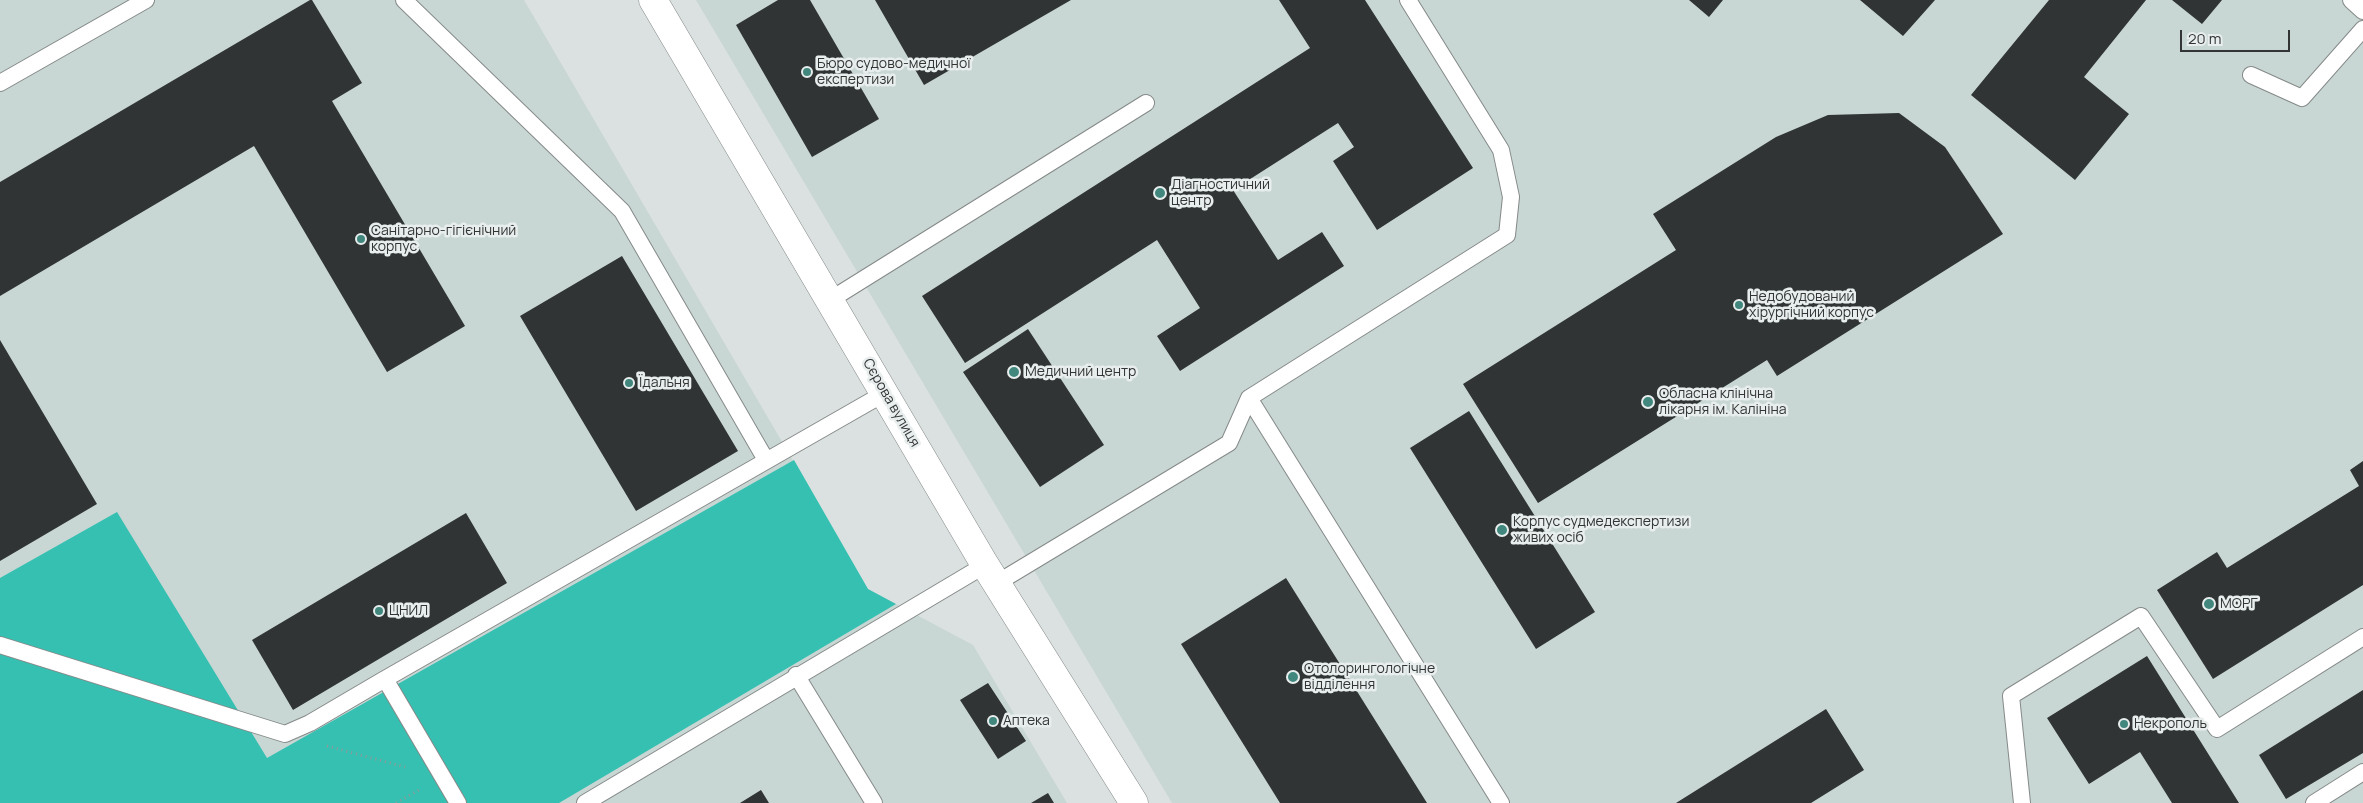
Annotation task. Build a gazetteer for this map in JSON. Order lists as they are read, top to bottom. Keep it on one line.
{"streets":{"street":["Сєрова вулиця"]},"places":["Бюро судово-медичної експертизи","Діагностичний центр","Санітарно-гігієнічний корпус","Недобудований хірургічний корпус","Медичний центр","Їдальня","Обласна клінічна лікарня ім. Калініна","Корпус судмедекспертизи живих осіб","МОРГ","ЦНИЛ","Отолорингологічне відділення","Аптека","Некрополь"],"scale_bar":"20 m"}
